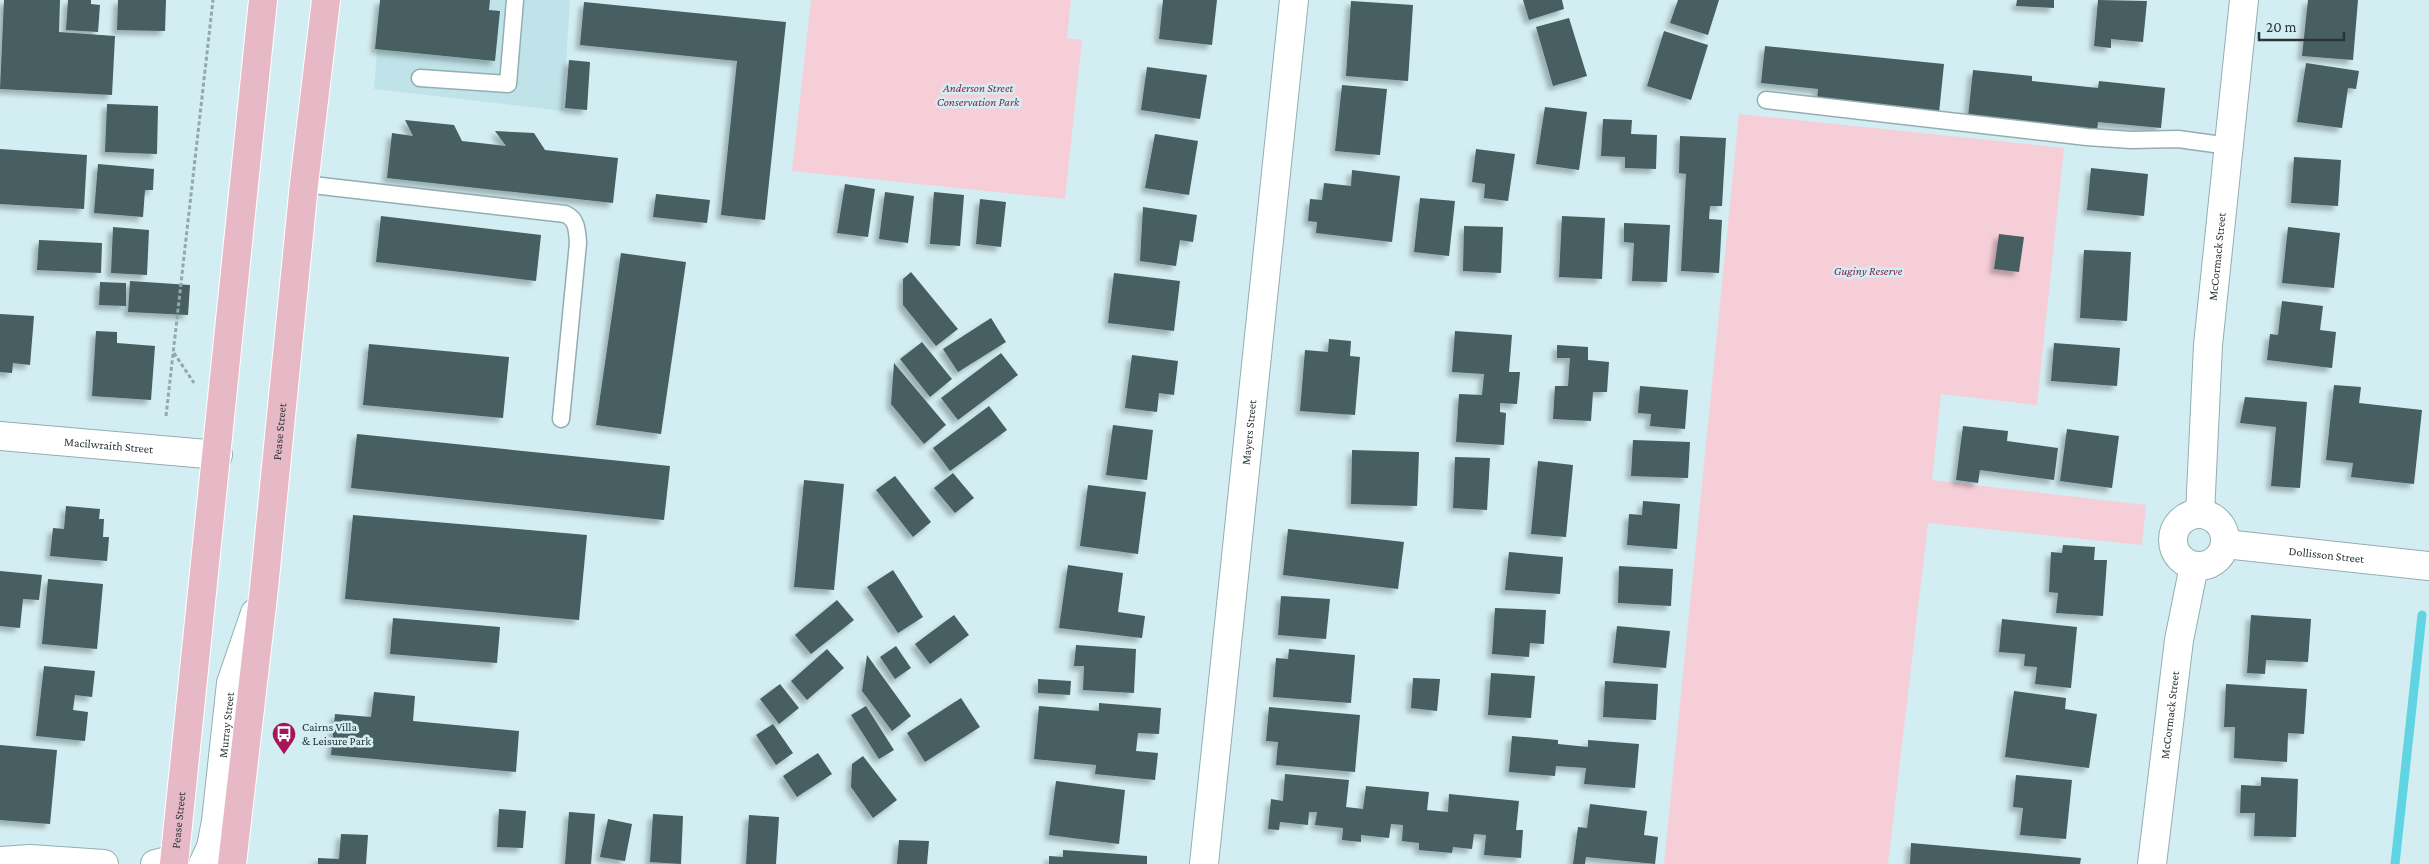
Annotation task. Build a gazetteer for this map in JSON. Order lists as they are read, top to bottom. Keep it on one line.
{"streets":{"main road":["Pease Street"],"street":["McCormack Street","Mayers Street","Macilwraith Street","Dollisson Street","Murray Street"]},"crossings":[["McCormack Street","Dollisson Street"],["Pease Street","Macilwraith Street"],["Pease Street","Murray Street"]],"parks":["Anderson Street Conservation Park","Guginy Reserve"],"places":{"bus stop":["Cairns Villa & Leisure Park"]},"scale_bar":"20 m"}
